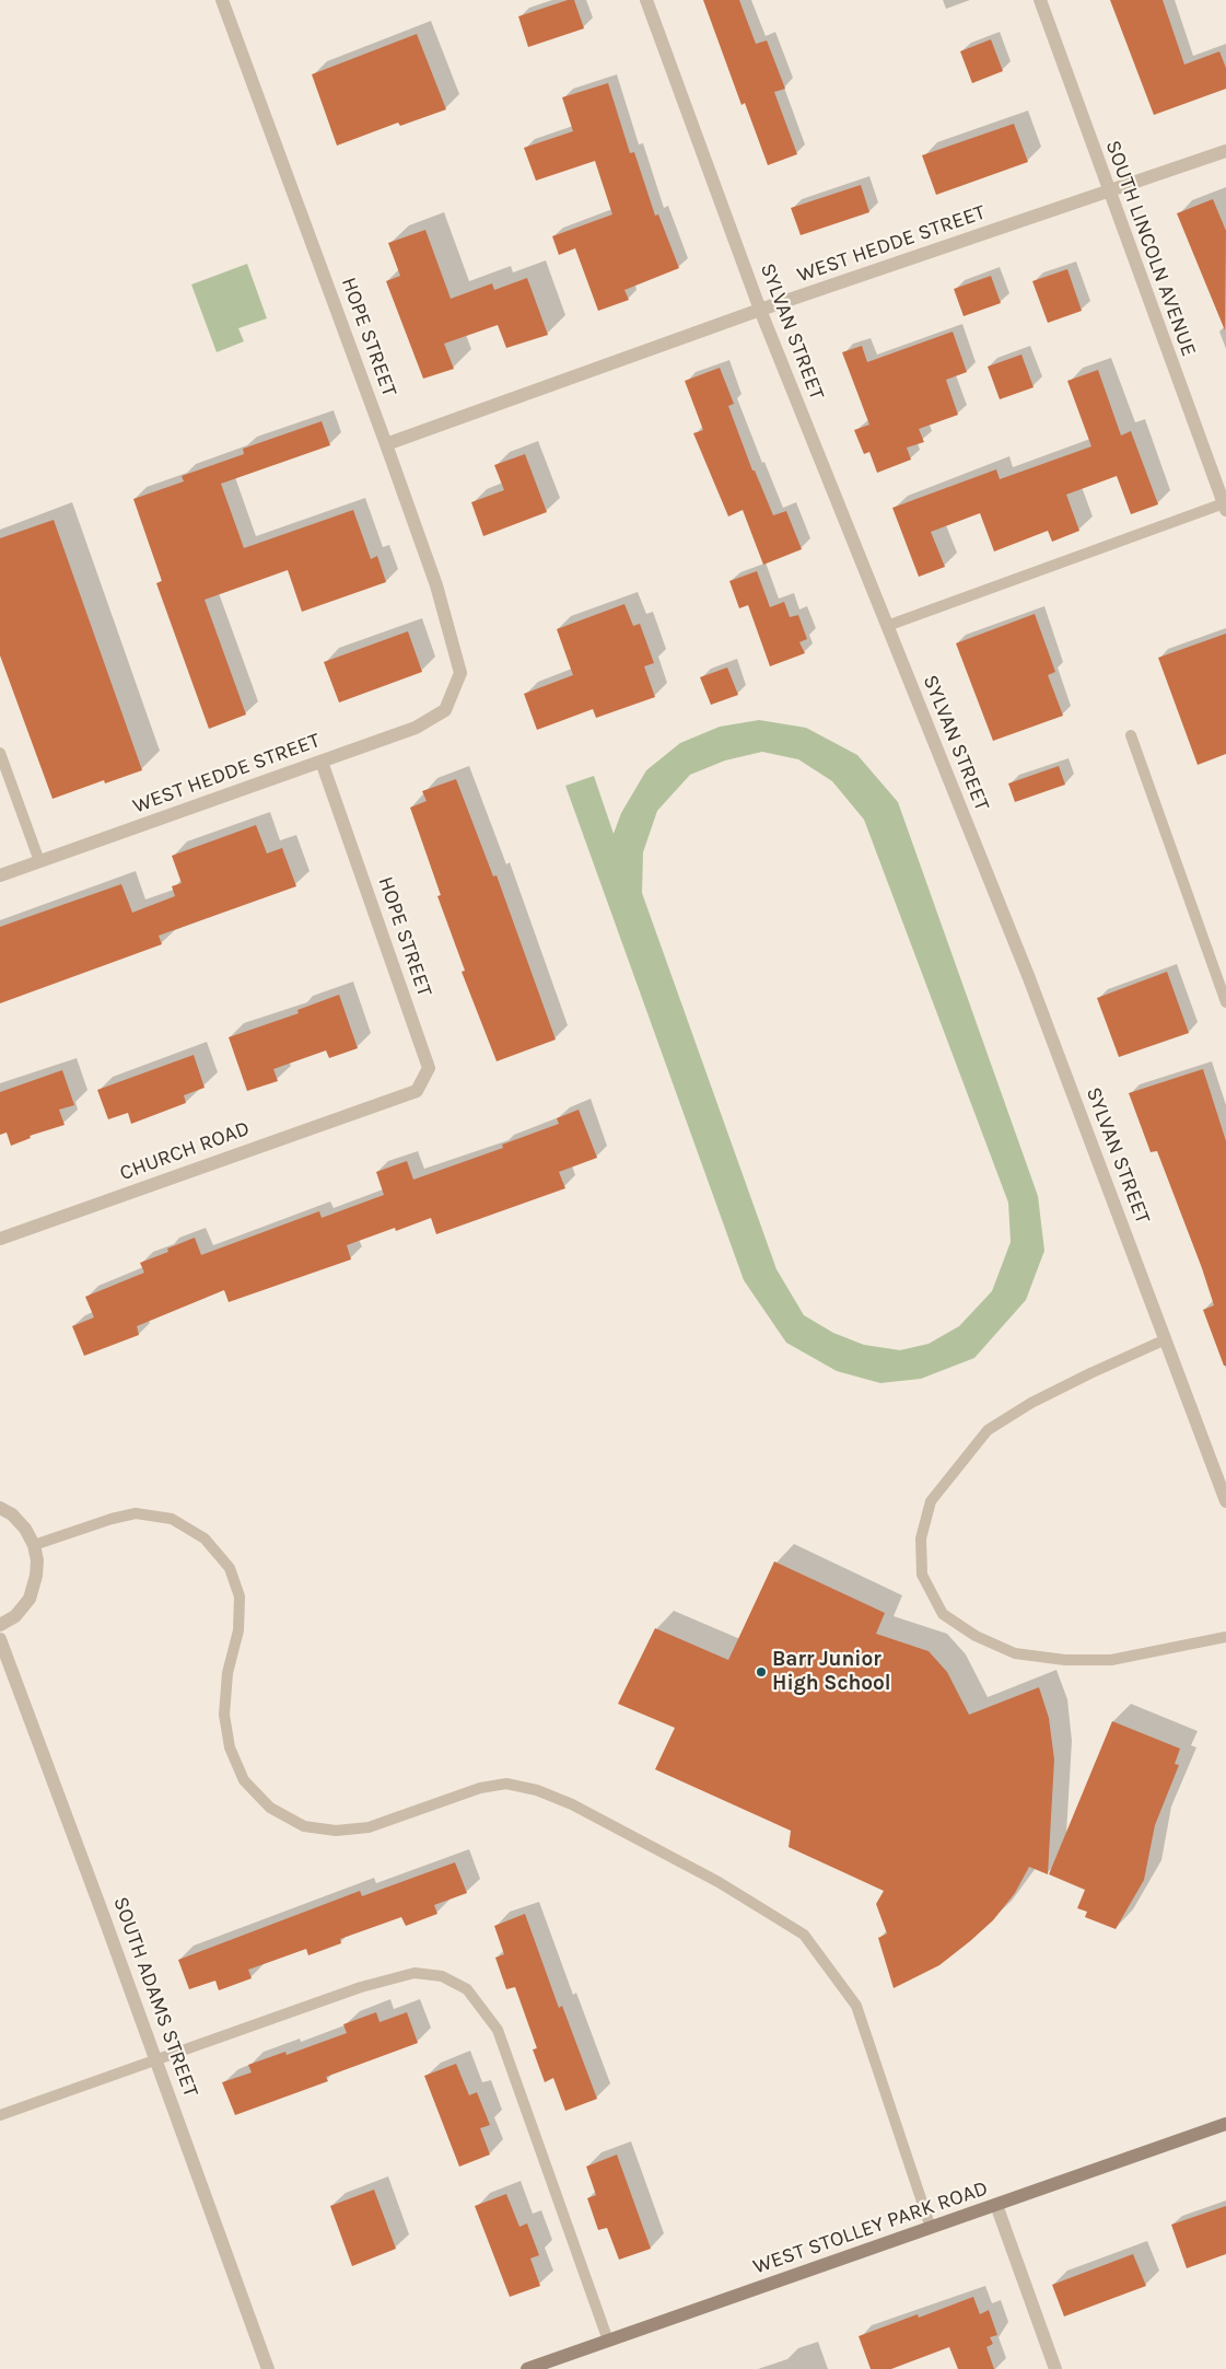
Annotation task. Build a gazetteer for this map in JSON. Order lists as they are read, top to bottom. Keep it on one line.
{"streets":{"main road":["WEST STOLLEY PARK ROAD"],"street":["WEST HEDDE STREET","SOUTH LINCOLN AVENUE","SYLVAN STREET","HOPE STREET","CHURCH ROAD","SOUTH ADAMS STREET"]},"crossings":[["WEST HEDDE STREET","SOUTH LINCOLN AVENUE"],["WEST HEDDE STREET","SYLVAN STREET"],["WEST HEDDE STREET","HOPE STREET"],["HOPE STREET","CHURCH ROAD"]],"places":["Barr Junior High School"]}
